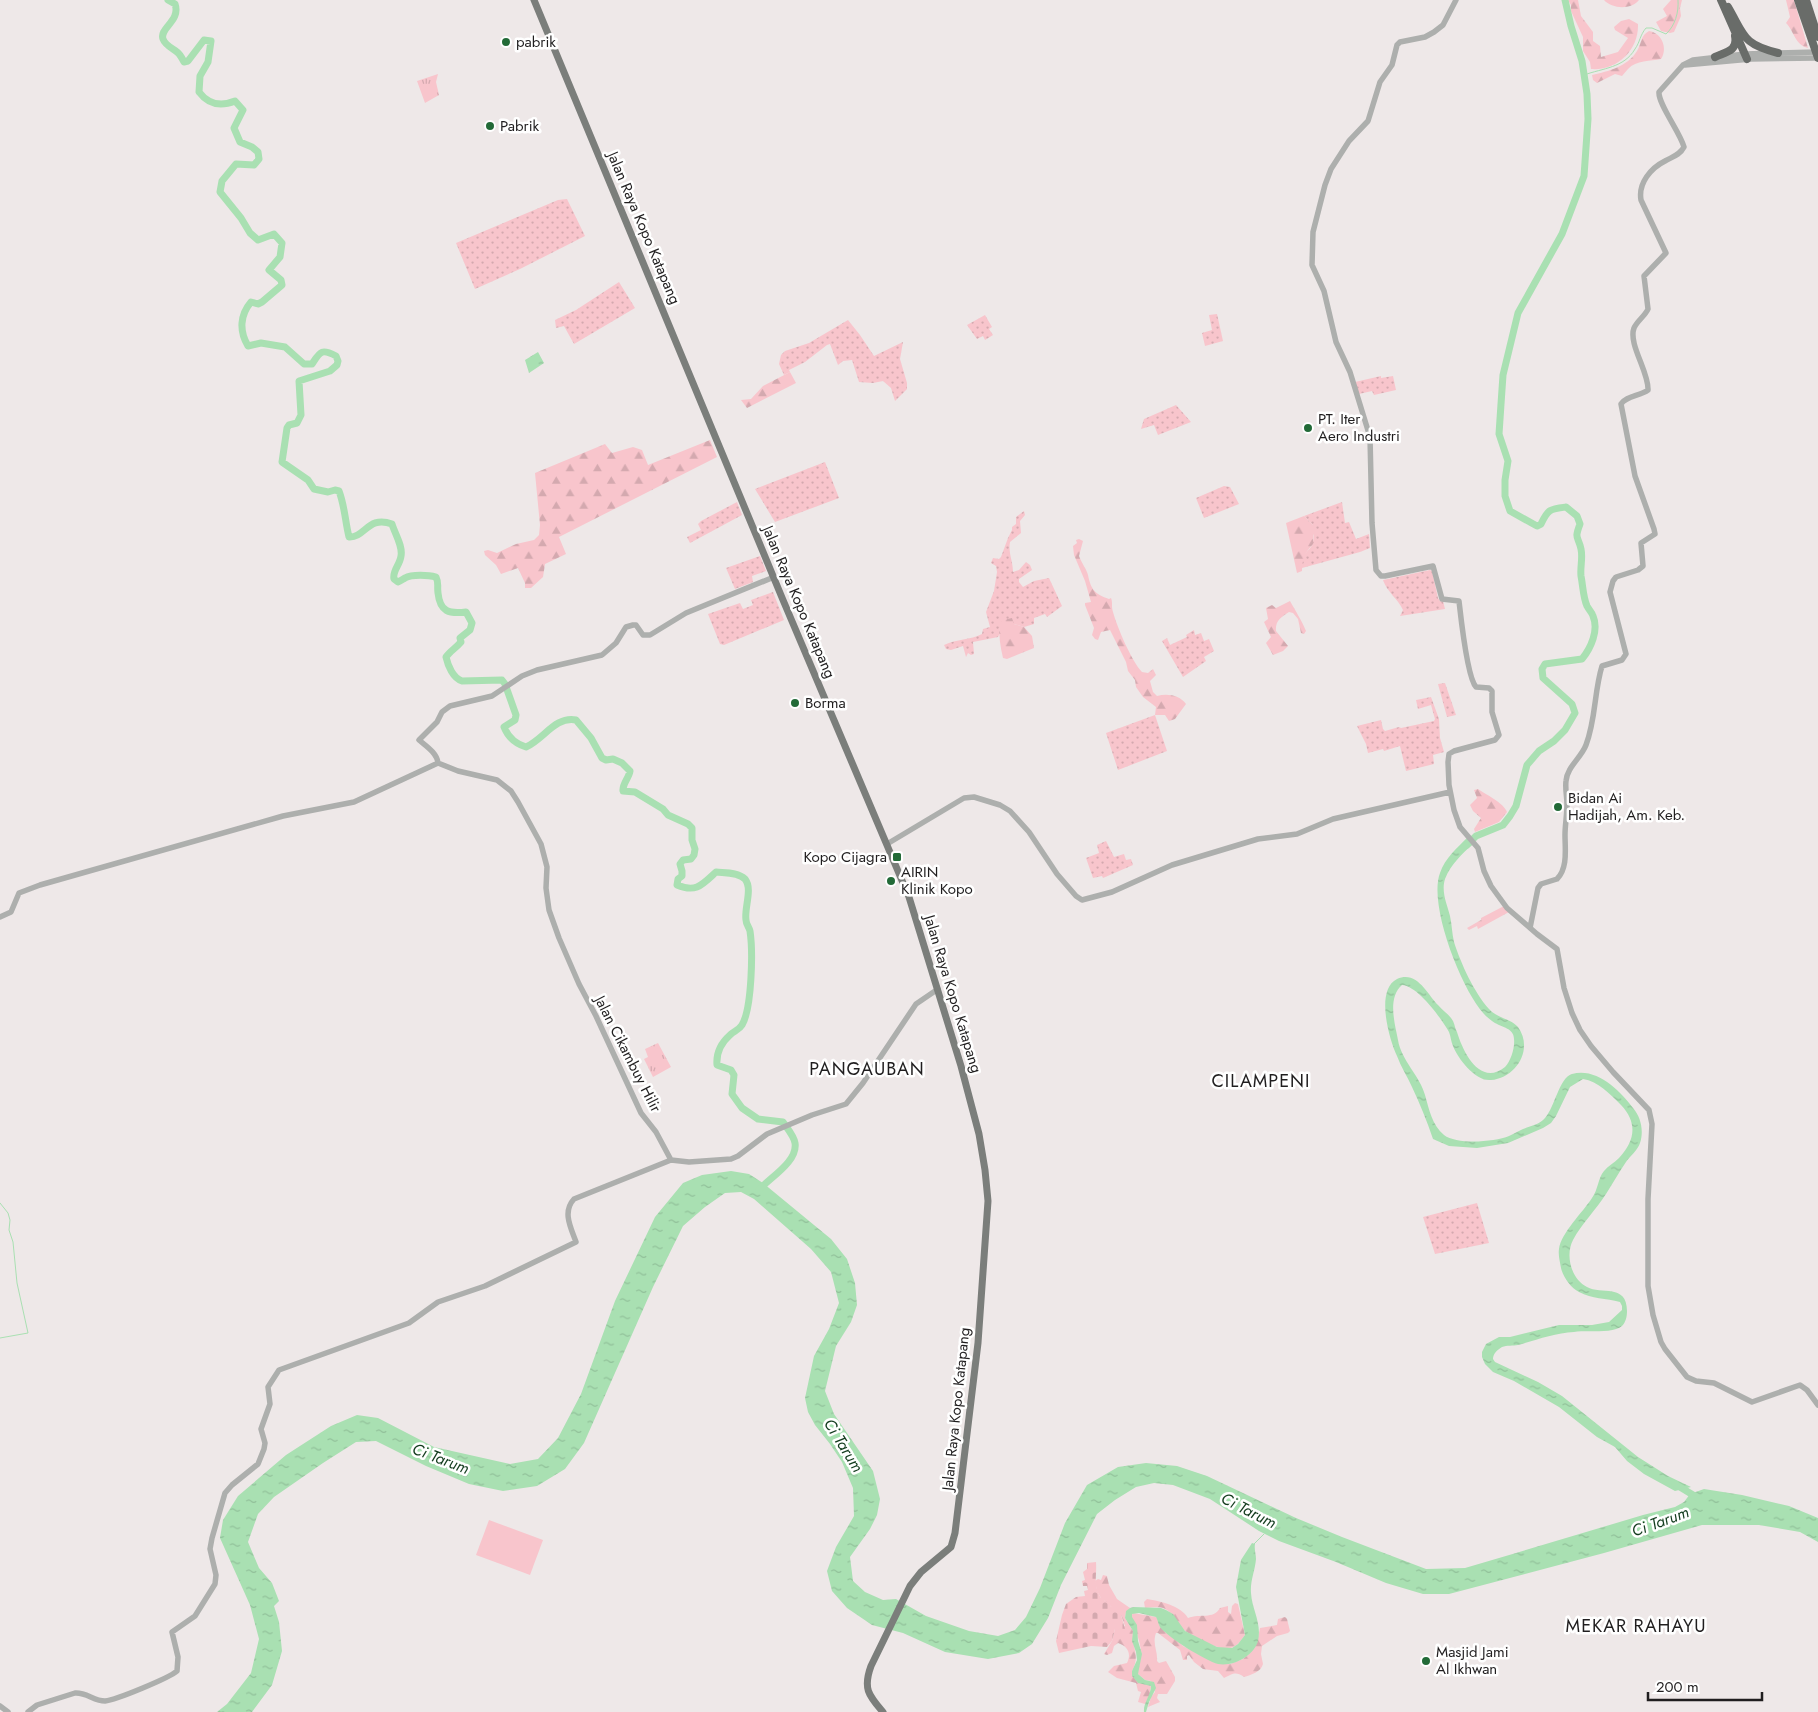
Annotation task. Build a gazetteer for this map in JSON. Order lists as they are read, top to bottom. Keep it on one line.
{"streets":{"main road":["Jalan Raya Kopo Katapang"],"street":["Jalan Cikambuy Hilir"]},"districts":["PANGAUBAN","CILAMPENI","MEKAR RAHAYU"],"water":["Ci Tarum"],"places":{"other":["pabrik","Pabrik","PT. Iter Aero Industri","Borma","Bidan Ai Hadijah, Am. Keb.","AIRIN Klinik Kopo","Masjid Jami Al Ikhwan"],"transit":["Kopo Cijagra"]},"scale_bar":"200 m"}
